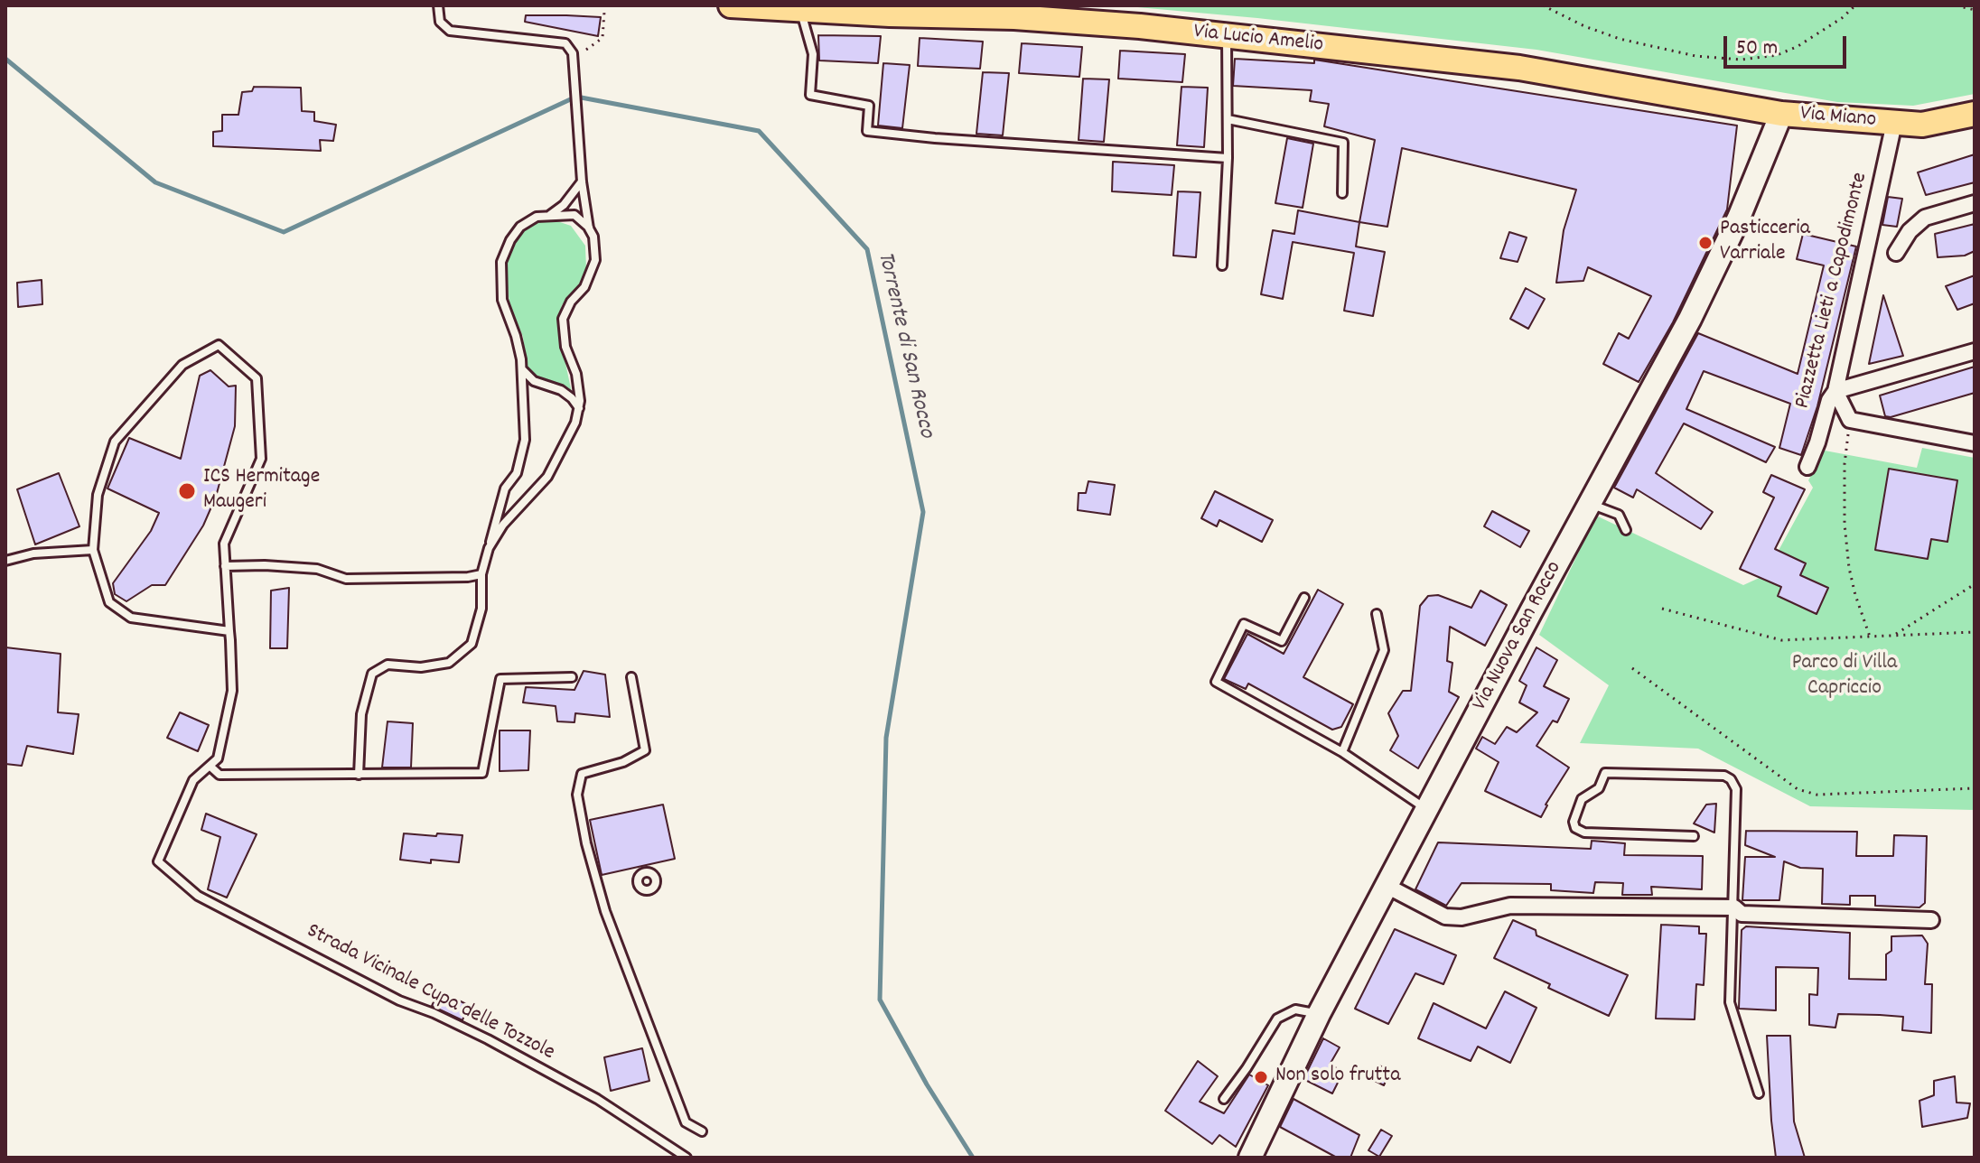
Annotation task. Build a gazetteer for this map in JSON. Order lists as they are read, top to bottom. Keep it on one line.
{"streets":{"main road":["Via Lucio Amelio","Via Miano","Via Nuova San Rocco"],"street":["Piazzetta Lieti a Capodimonte"],"lane":["Strada Vicinale Cupa delle Tozzole"]},"crossings":[["Via Lucio Amelio","Via Miano"],["Via Lucio Amelio","Via Nuova San Rocco"],["Via Miano","Piazzetta Lieti a Capodimonte"],["Via Miano","Via Nuova San Rocco"]],"water":["Torrente di San Rocco"],"parks":["Parco di Villa Capriccio"],"places":["Pasticceria Varriale","ICS Hermitage Maugeri","Non solo frutta"],"scale_bar":"50 m"}
